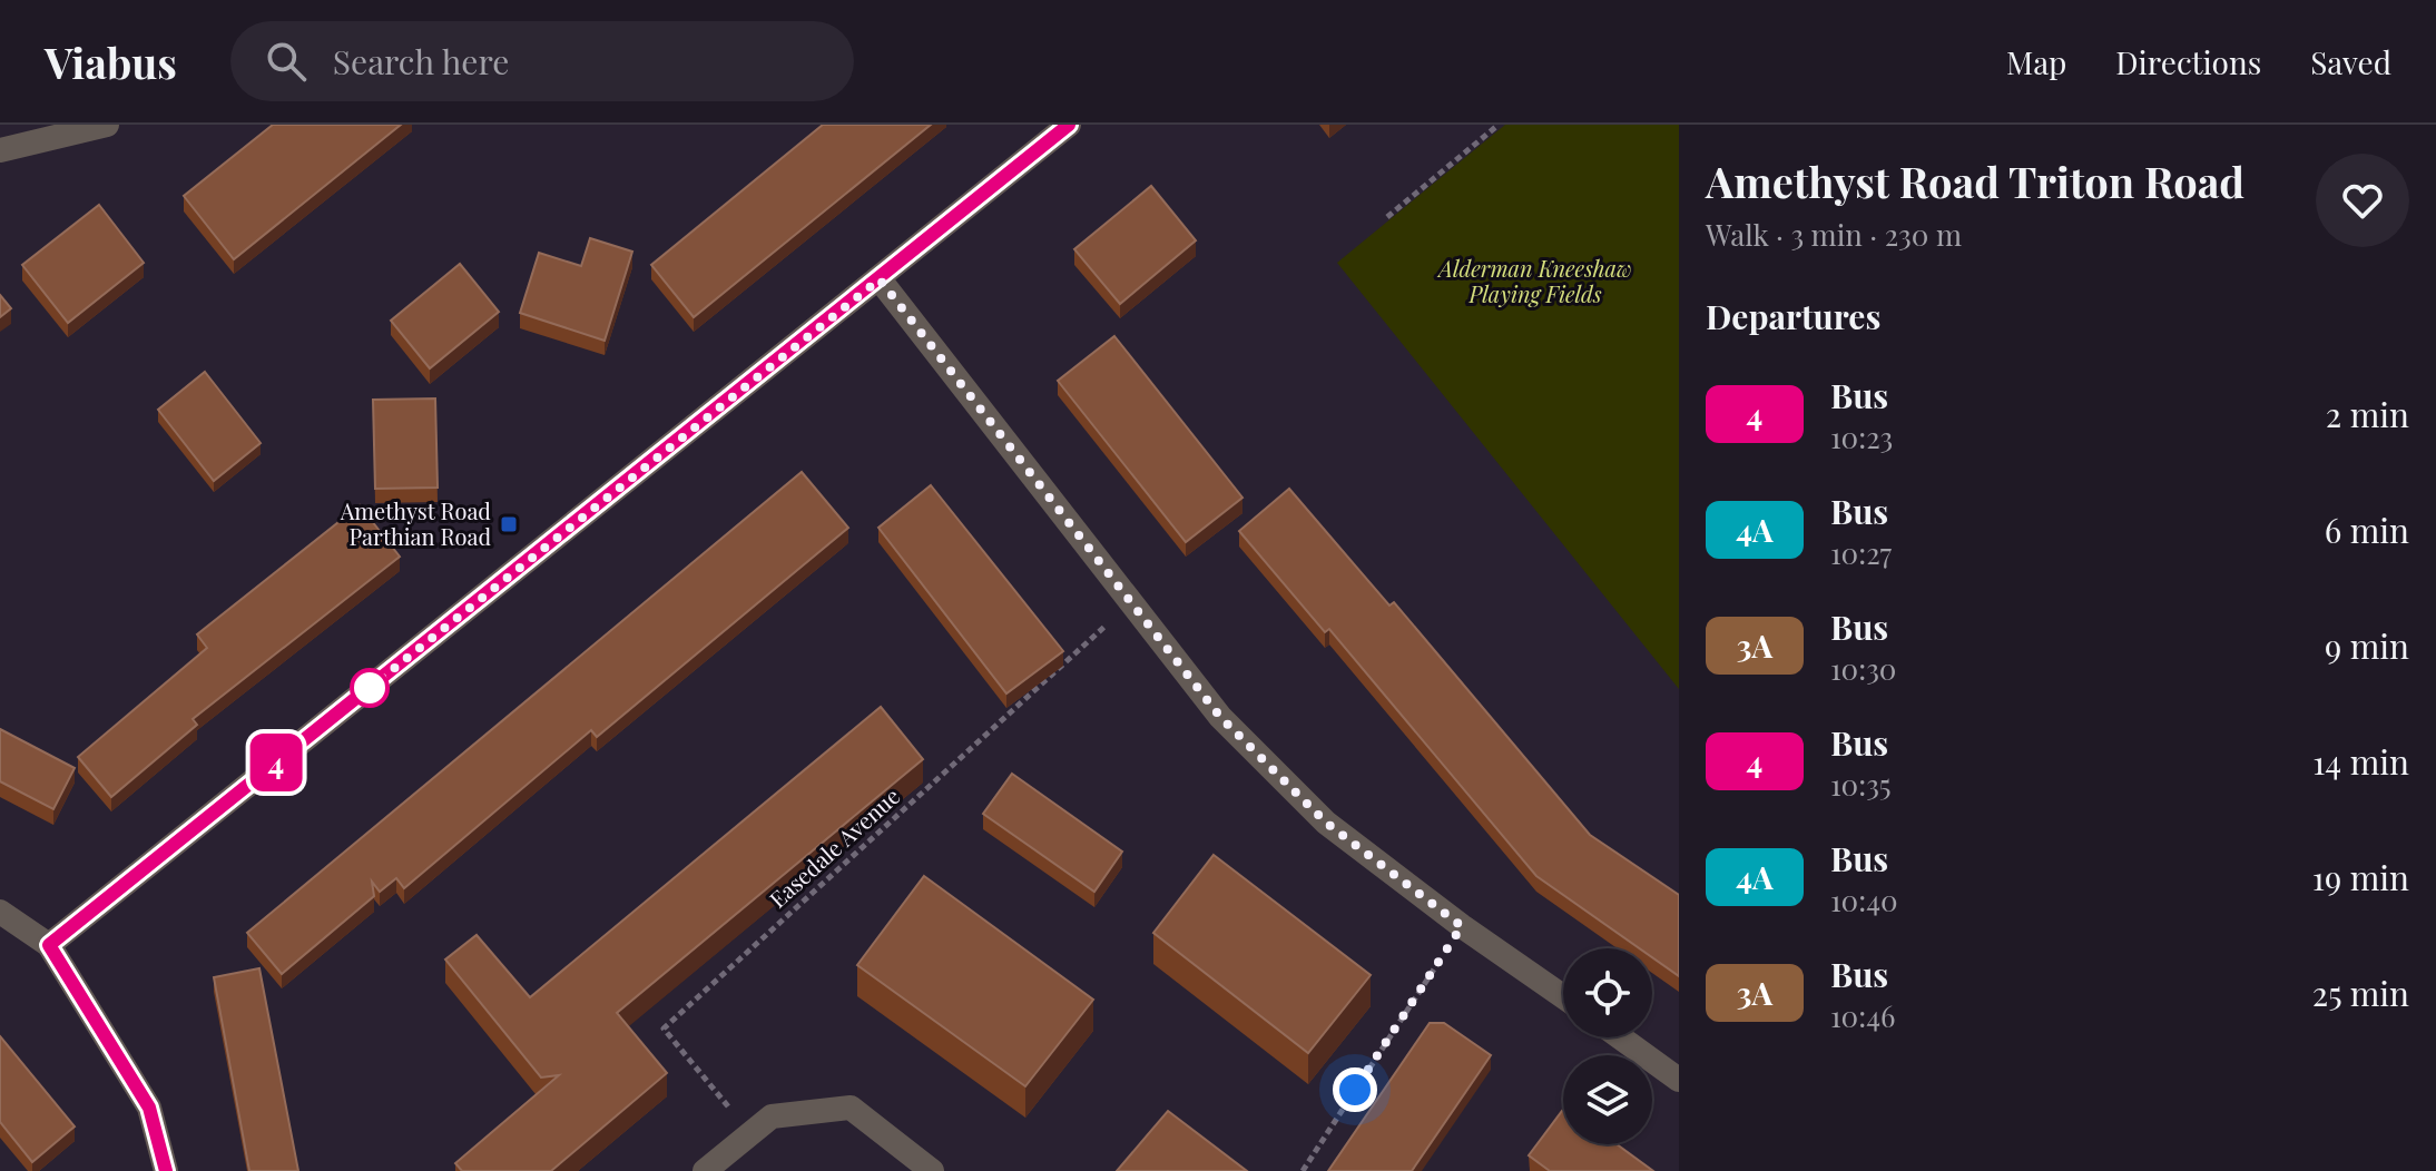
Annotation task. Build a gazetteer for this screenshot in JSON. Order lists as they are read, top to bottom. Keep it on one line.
{"streets":{"path":["Easedale Avenue"]},"parks":["Alderman Kneeshaw Playing Fields"],"places":{"transit":["Amethyst Road Parthian Road"]},"lines":["bus line 4"],"page":{"header":"Viabus","search":"Search here","nav":["Map","Directions","Saved"],"on_map":"4","heading":[["Amethyst Road Triton Road","Walk · 3 min · 230 m"],"Departures"],"list":[{"mark":"4","name":"Bus","note":"10:23","value":"2 min"},{"mark":"4A","name":"Bus","note":"10:27","value":"6 min"},{"mark":"3A","name":"Bus","note":"10:30","value":"9 min"},{"mark":"4","name":"Bus","note":"10:35","value":"14 min"},{"mark":"4A","name":"Bus","note":"10:40","value":"19 min"},{"mark":"3A","name":"Bus","note":"10:46","value":"25 min"}]}}
